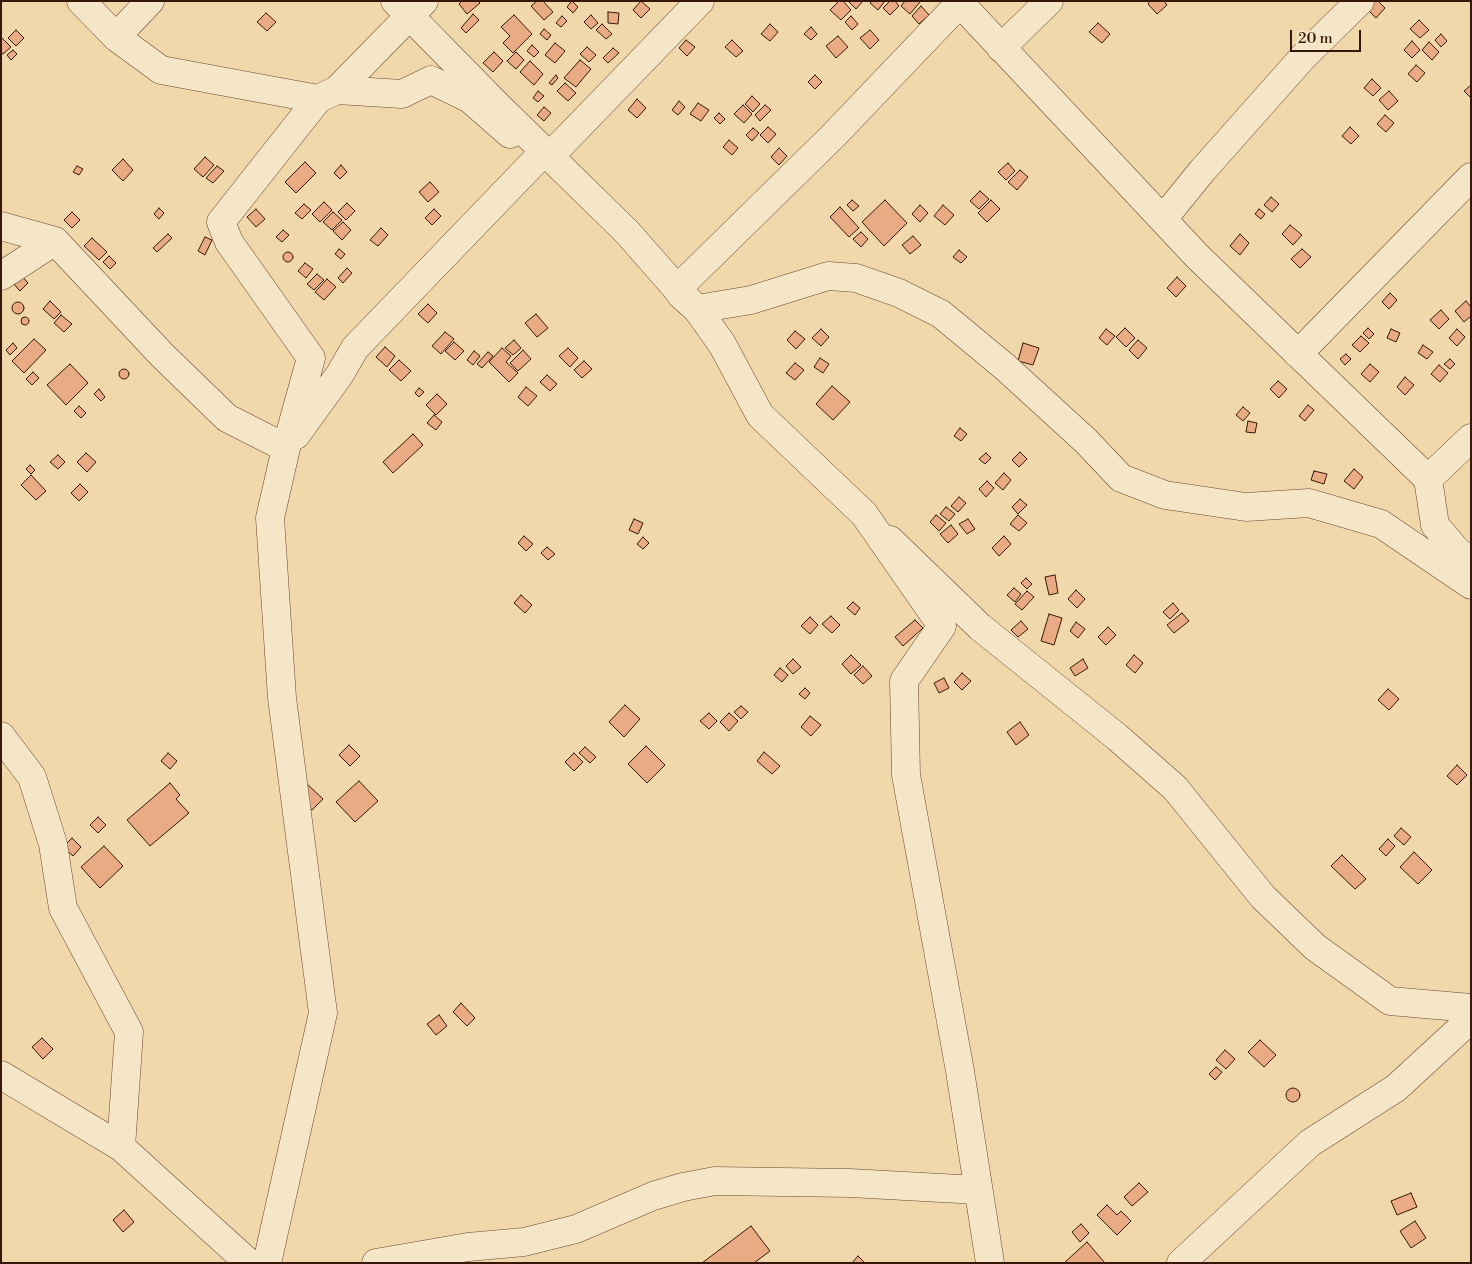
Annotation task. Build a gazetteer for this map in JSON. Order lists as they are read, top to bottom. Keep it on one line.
{"scale_bar":"20 m"}
